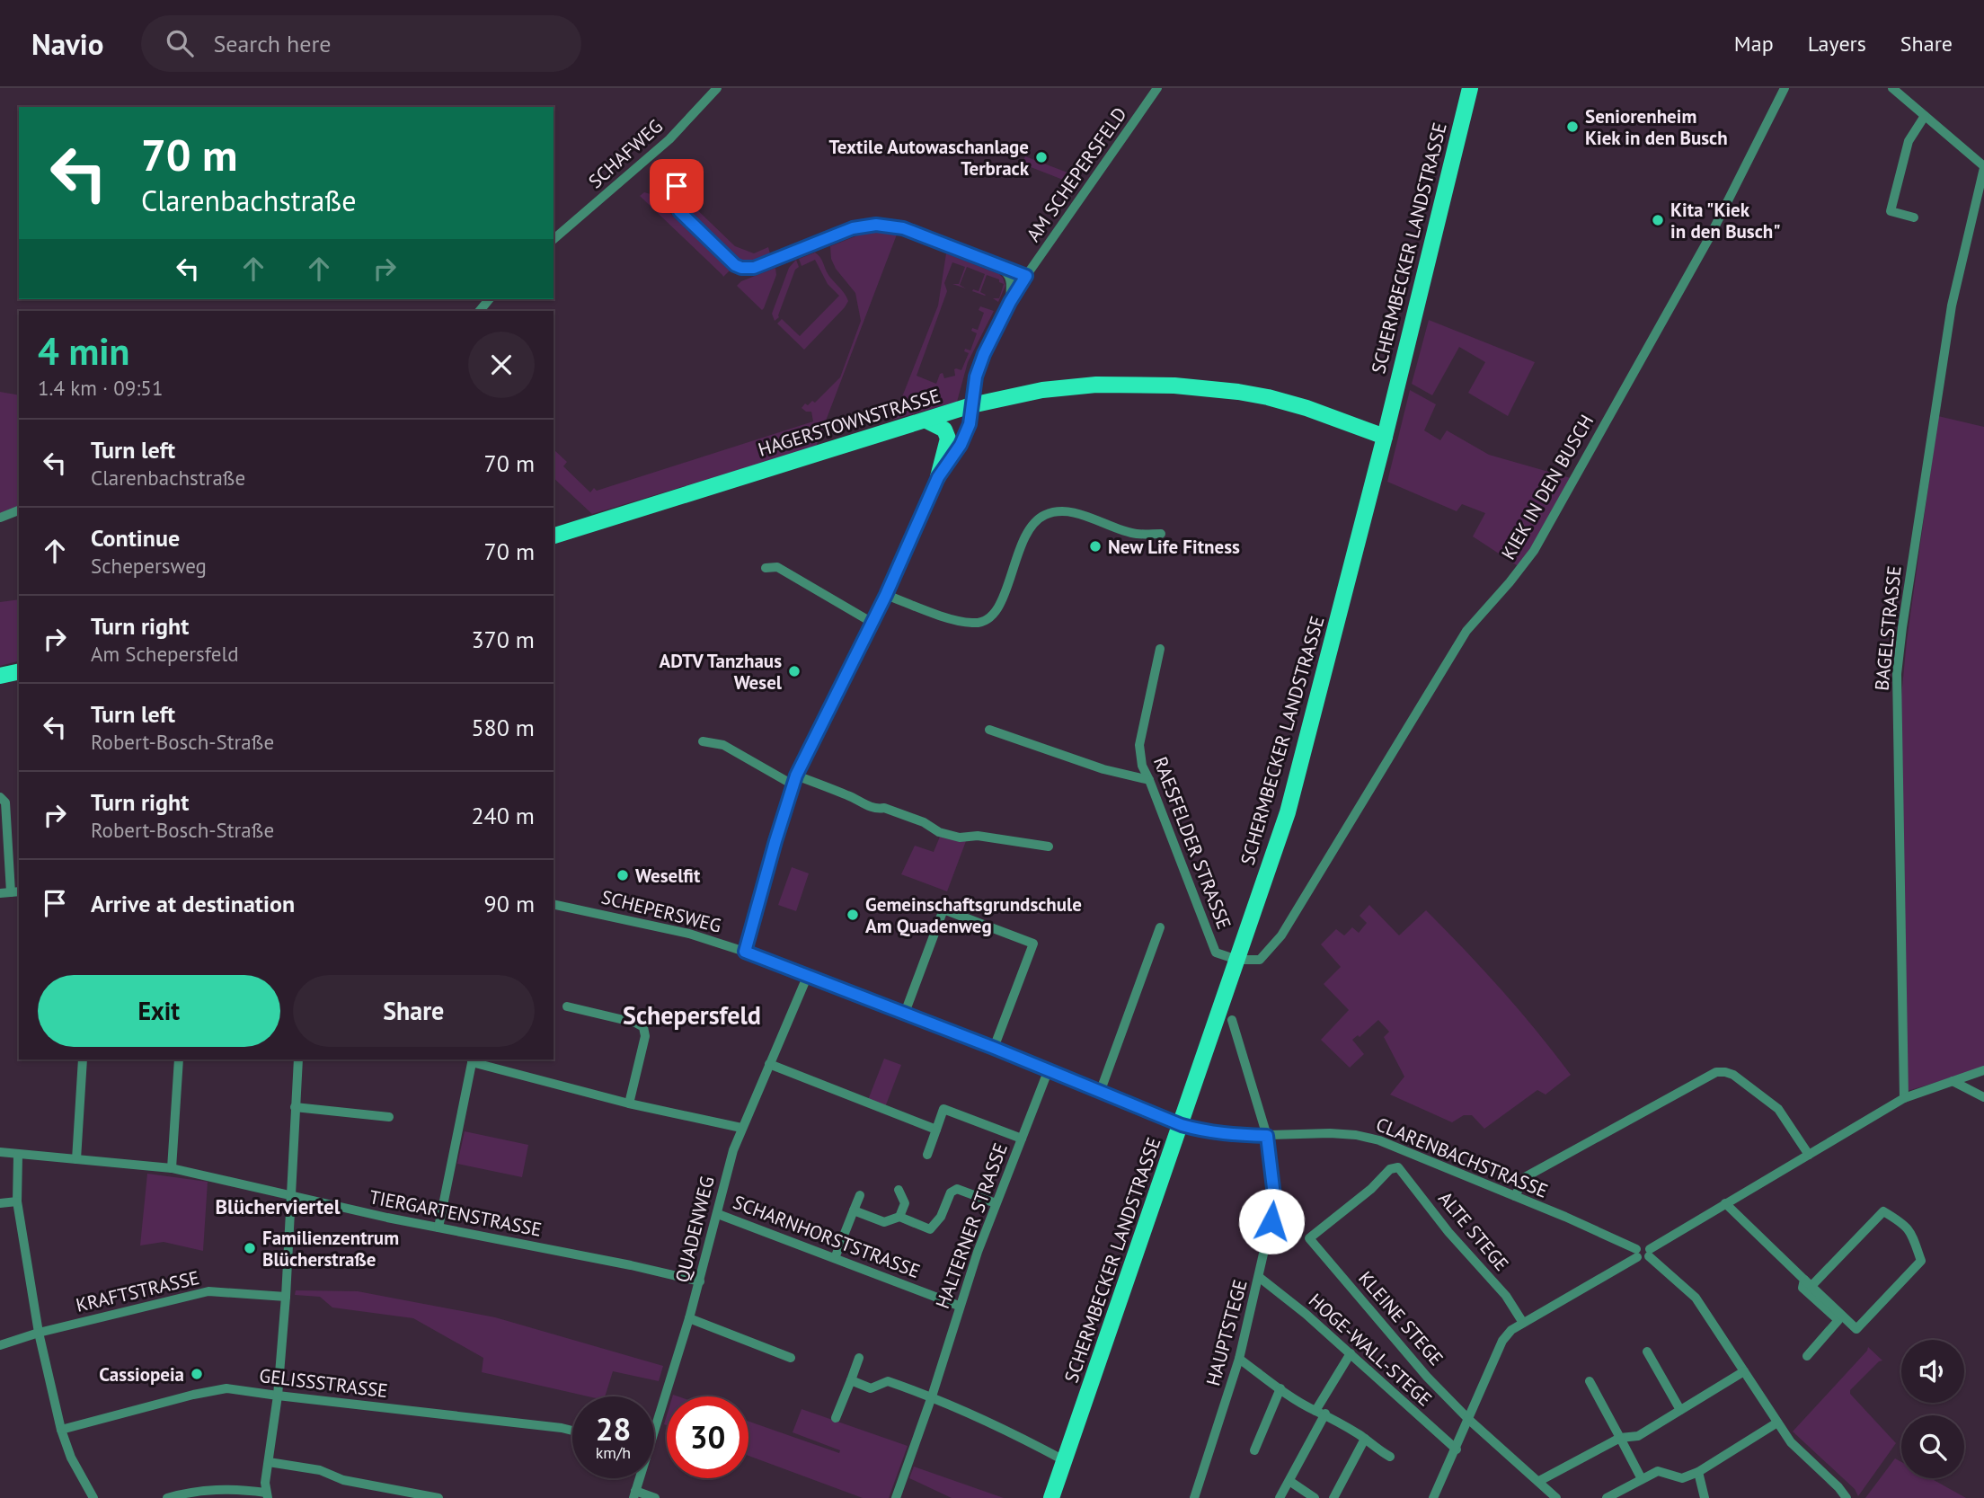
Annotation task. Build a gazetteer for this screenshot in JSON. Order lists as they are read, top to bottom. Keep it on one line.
{"streets":{"main road":["SCHERMBECKER LANDSTRASSE","HAGERSTOWNSTRASSE"],"street":["SCHAFWEG","AM SCHEPERSFELD","KIEK IN DEN BUSCH","BAGELSTRASSE","RAESFELDER STRASSE","SCHEPERSWEG","CLARENBACHSTRASSE","TIERGARTENSTRASSE","HALTERNER STRASSE","QUADENWEG","ALTE STEGE","SCHARNHORSTSTRASSE","KRAFTSTRASSE","KLEINE STEGE","HAUPTSTEGE","HOGE-WALL-STEGE","GELISSSTRASSE"]},"crossings":[["AM SCHEPERSFELD","HAGERSTOWNSTRASSE"],["AM SCHEPERSFELD","SCHEPERSWEG"],["SCHERMBECKER LANDSTRASSE","HAGERSTOWNSTRASSE"],["SCHERMBECKER LANDSTRASSE","KIEK IN DEN BUSCH"],["SCHERMBECKER LANDSTRASSE","RAESFELDER STRASSE"],["SCHERMBECKER LANDSTRASSE","SCHEPERSWEG"],["SCHERMBECKER LANDSTRASSE","CLARENBACHSTRASSE"],["KIEK IN DEN BUSCH","RAESFELDER STRASSE"],["SCHEPERSWEG","CLARENBACHSTRASSE"],["SCHEPERSWEG","HALTERNER STRASSE"],["SCHEPERSWEG","QUADENWEG"],["CLARENBACHSTRASSE","HAUPTSTEGE"],["TIERGARTENSTRASSE","QUADENWEG"],["HALTERNER STRASSE","SCHARNHORSTSTRASSE"],["QUADENWEG","SCHARNHORSTSTRASSE"],["ALTE STEGE","KLEINE STEGE"],["HAUPTSTEGE","HOGE-WALL-STEGE"]],"districts":["Schepersfeld","Blücherviertel"],"places":["Seniorenheim Kiek in den Busch","Textile Autowaschanlage Terbrack","Kita \"Kiek in den Busch\"","New Life Fitness","ADTV Tanzhaus Wesel","Weselfit","Gemeinschaftsgrundschule Am Quadenweg","Familienzentrum Blücherstraße","Cassiopeia"],"page":{"header":"Navio","search":"Search here","nav":["Map","Layers","Share"],"turn":["70 m","Clarenbachstraße"],"heading":["4 min","1.4 km · 09:51"],"list":[{"name":"Turn left","note":"Clarenbachstraße","value":"70 m"},{"name":"Continue","note":"Schepersweg","value":"70 m"},{"name":"Turn right","note":"Am Schepersfeld","value":"370 m"},{"name":"Turn left","note":"Robert-Bosch-Straße","value":"580 m"},{"name":"Turn right","note":"Robert-Bosch-Straße","value":"240 m"},{"name":"Arrive at destination","value":"90 m"}],"buttons":["Exit","Share"],"speed":"28 km/h","limit":"30"}}
